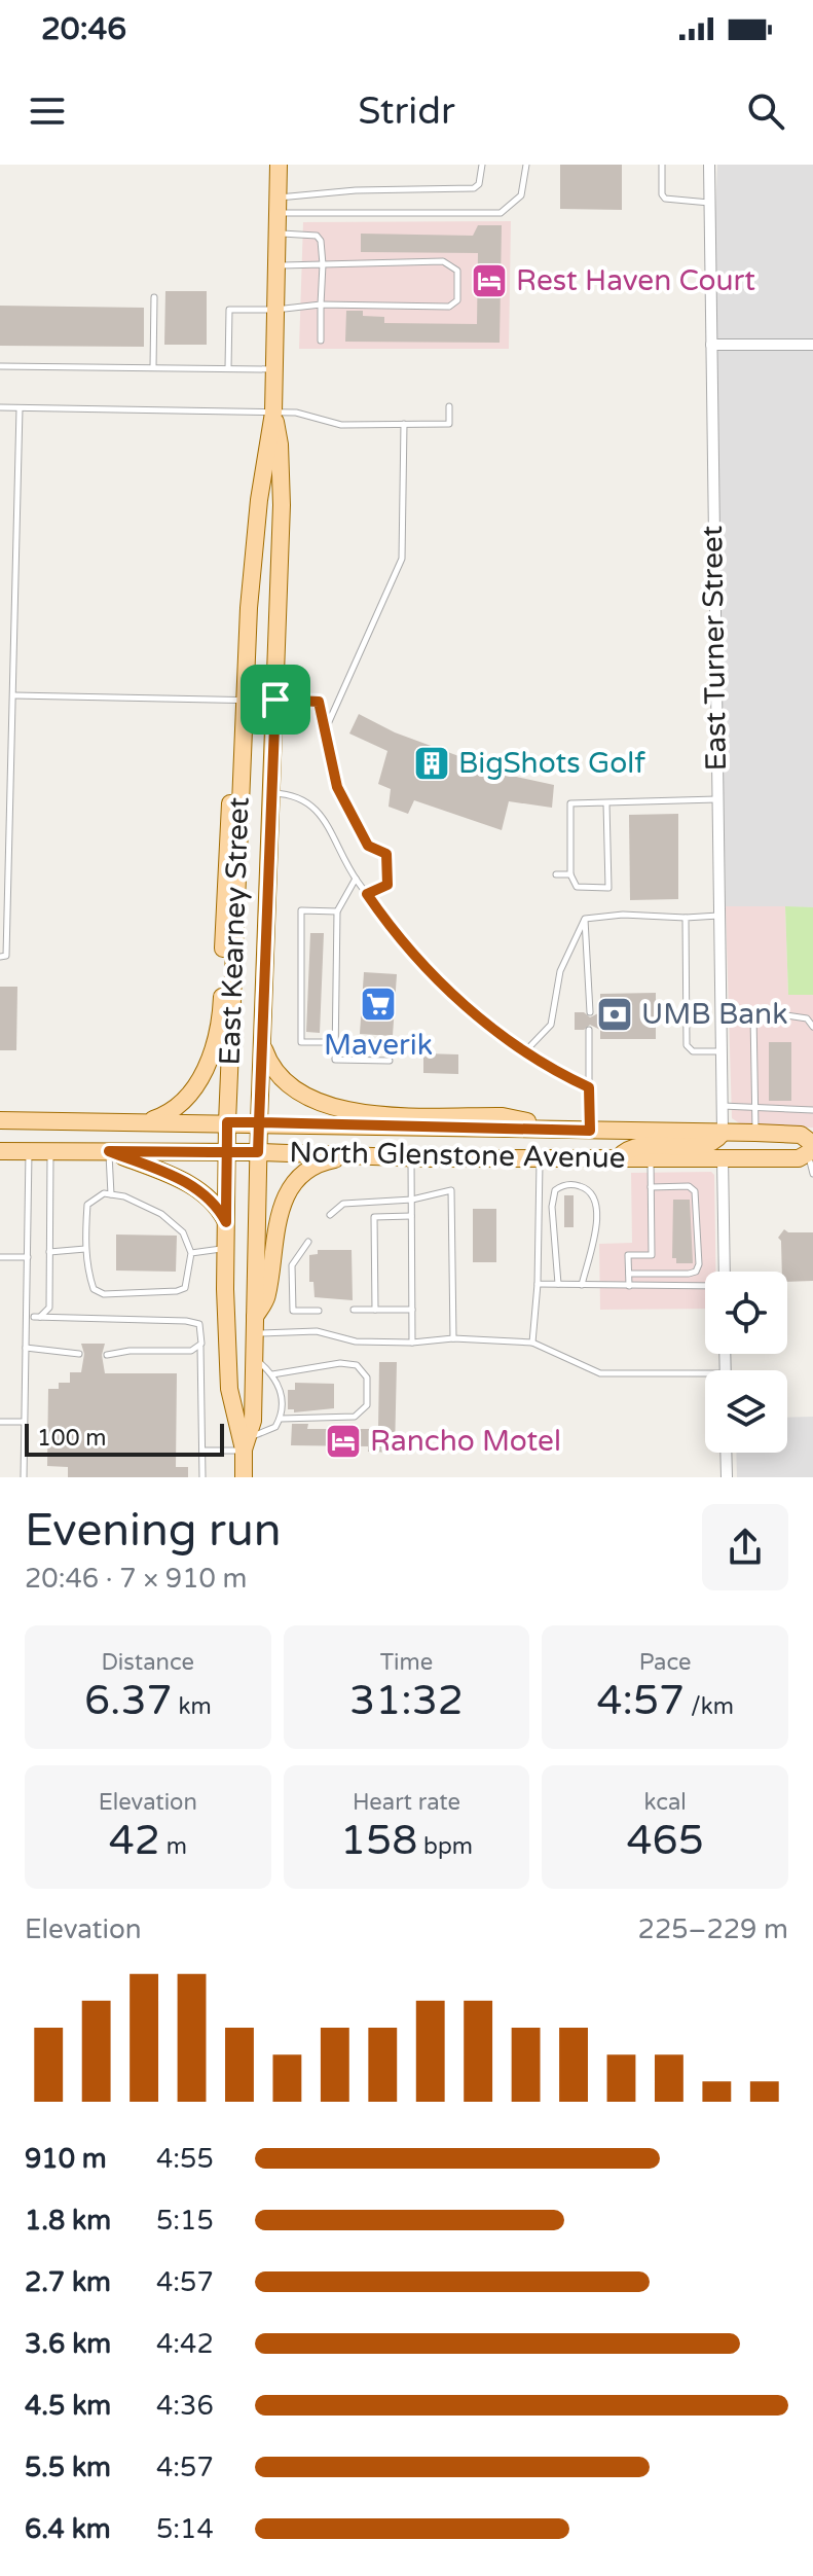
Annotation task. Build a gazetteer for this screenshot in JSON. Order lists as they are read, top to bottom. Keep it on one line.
{"streets":{"main road":["East Kearney Street","North Glenstone Avenue"],"street":["East Turner Street"]},"crossings":[["East Turner Street","North Glenstone Avenue"],["East Kearney Street","North Glenstone Avenue"]],"places":{"hotel":["Rest Haven Court","Rancho Motel"],"building":["BigShots Golf"],"supermarket":["Maverik"],"bank":["UMB Bank"]},"scale_bar":"100 m","page":{"status":"20:46","header":"Stridr","scale":"100 m","heading":["Evening run","20:46 · 7 × 910 m"],"stats":[["Distance","6.37 km"],["Time","31:32"],["Pace","4:57 /km"],["Elevation","42 m"],["Heart rate","158 bpm"],["kcal","465"]],"chart":["Elevation","225–229 m"],"list":[{"name":"910 m","note":"4:55"},{"name":"1.8 km","note":"5:15"},{"name":"2.7 km","note":"4:57"},{"name":"3.6 km","note":"4:42"},{"name":"4.5 km","note":"4:36"},{"name":"5.5 km","note":"4:57"},{"name":"6.4 km","note":"5:14"}]}}
